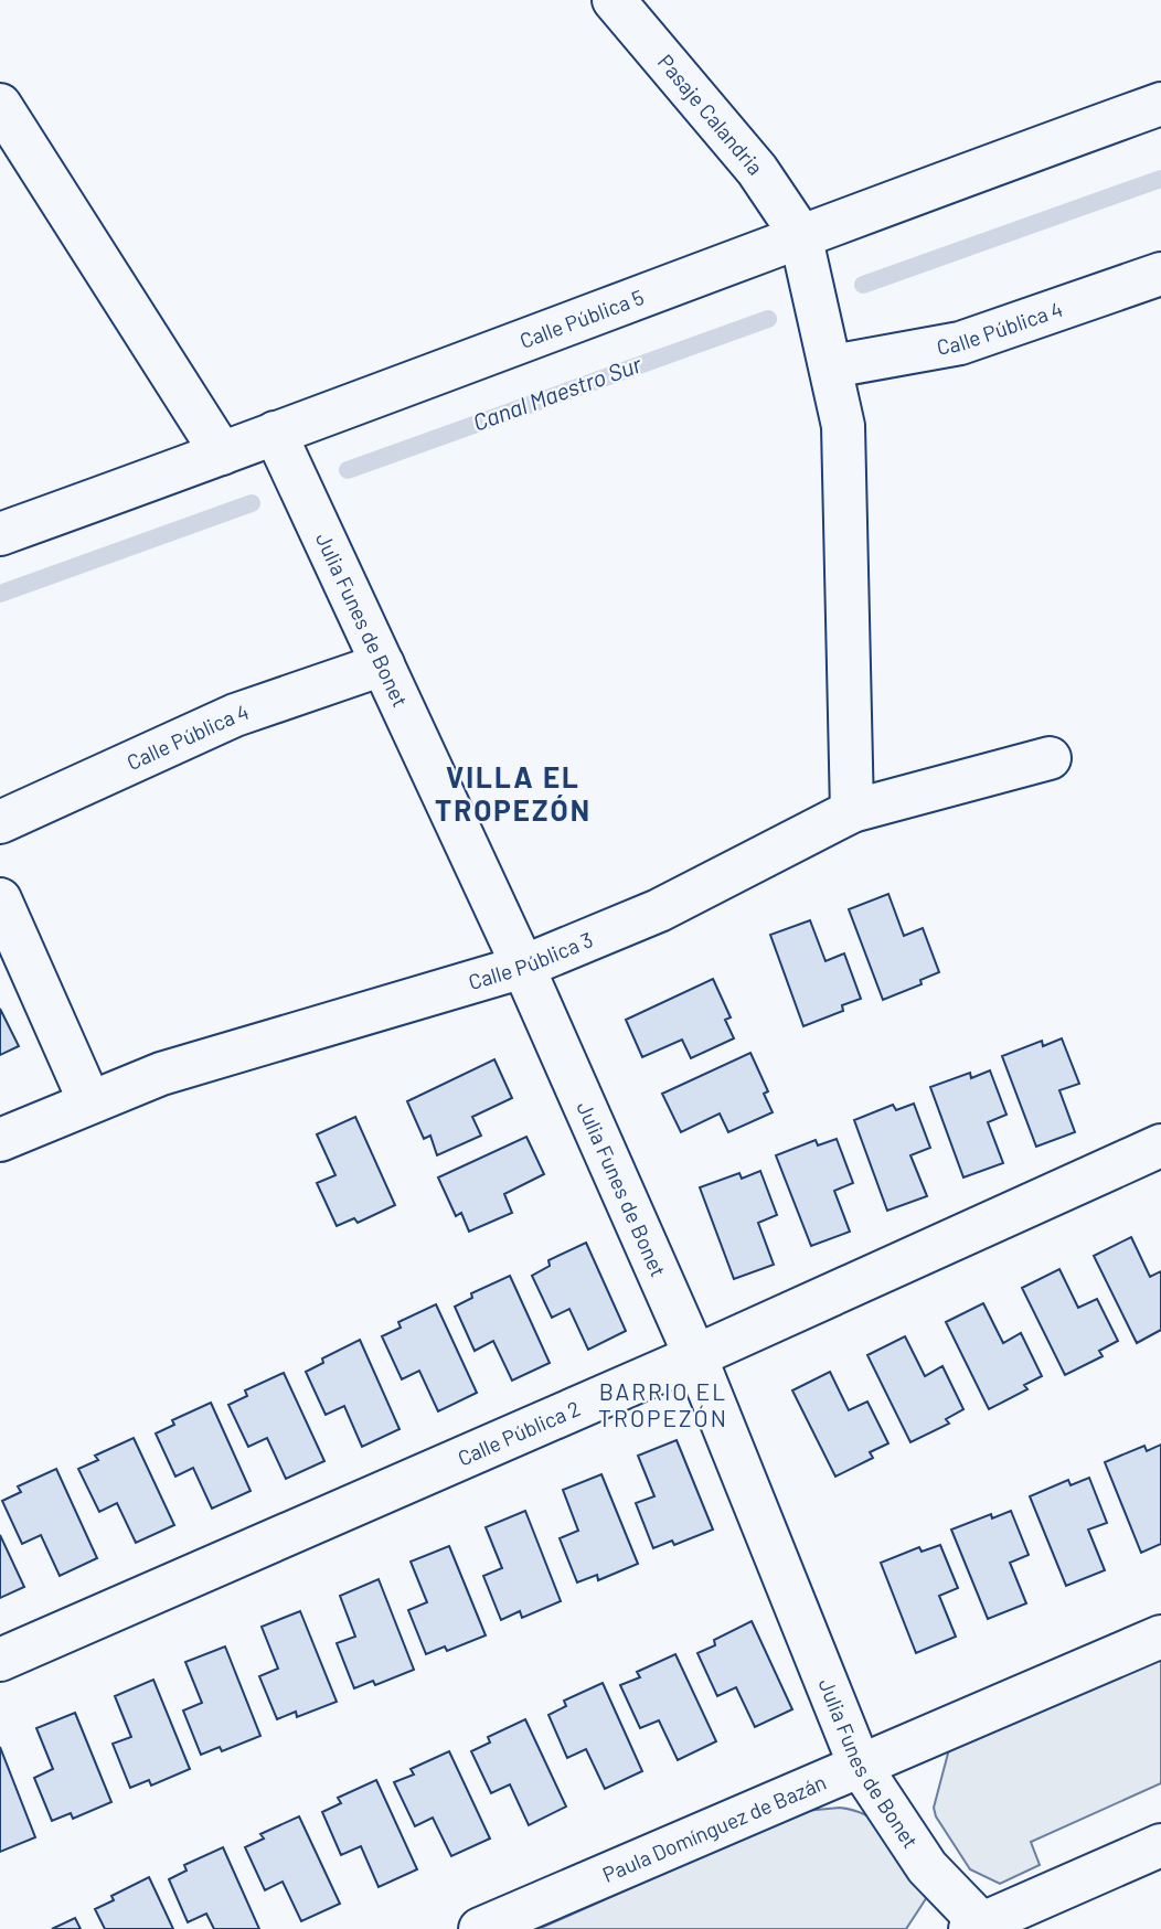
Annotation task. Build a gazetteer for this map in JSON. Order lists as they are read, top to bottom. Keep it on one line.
{"streets":{"street":["Pasaje Calandria","Calle Pública 5","Calle Pública 4","Julia Funes de Bonet","Calle Pública 3","Calle Pública 2","Paula Domínguez de Bazán"]},"crossings":[["Pasaje Calandria","Calle Pública 5"],["Calle Pública 5","Julia Funes de Bonet"],["Calle Pública 4","Julia Funes de Bonet"],["Julia Funes de Bonet","Calle Pública 3"],["Julia Funes de Bonet","Calle Pública 2"],["Julia Funes de Bonet","Paula Domínguez de Bazán"]],"districts":["VILLA EL TROPEZÓN","BARRIO EL TROPEZÓN"],"water":["Canal Maestro Sur"]}
